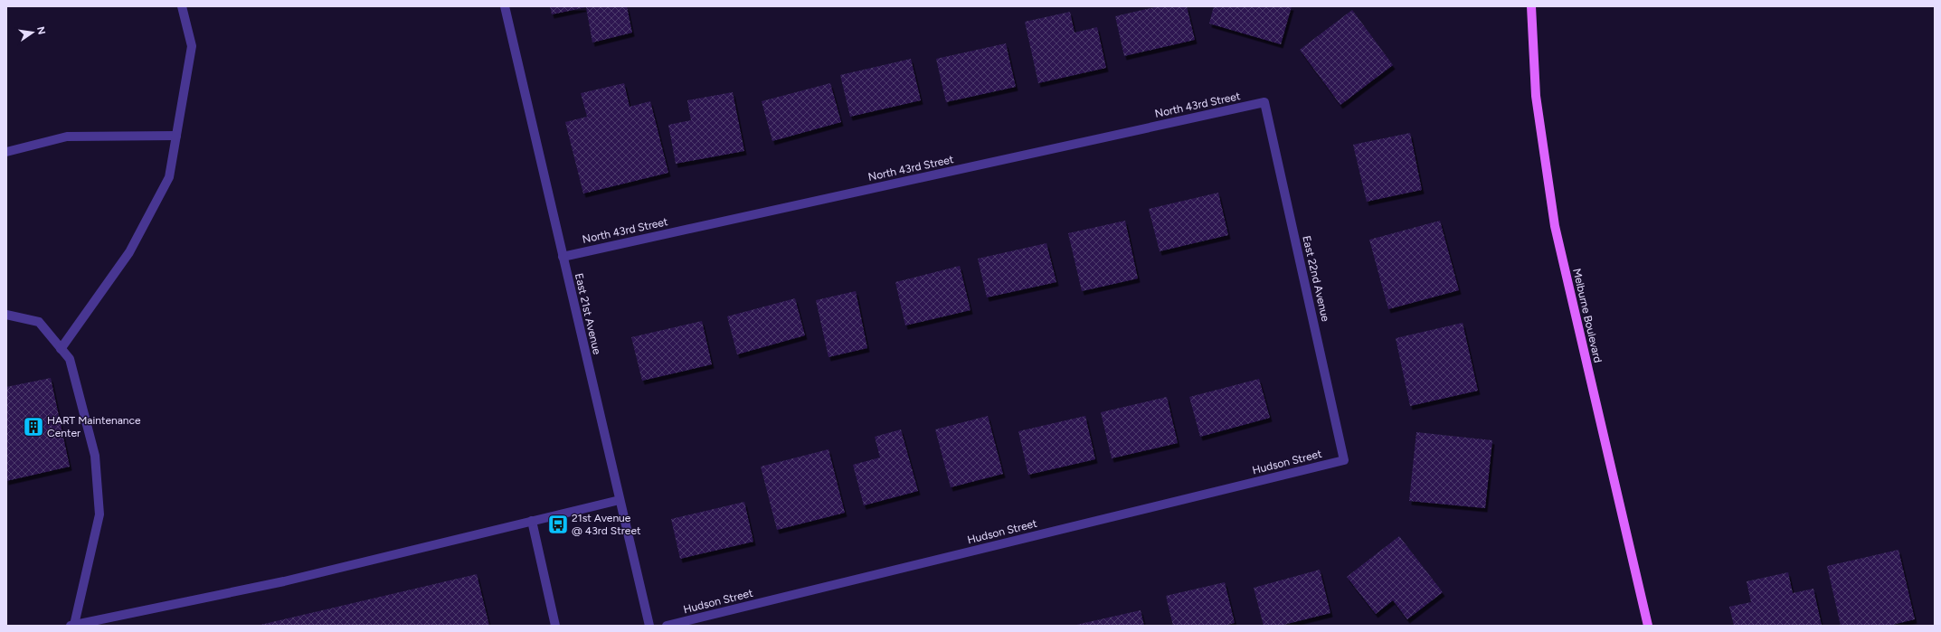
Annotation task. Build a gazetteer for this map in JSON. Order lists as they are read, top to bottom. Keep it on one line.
{"streets":{"main road":["Melburne Boulevard"],"street":["North 43rd Street","East 22nd Avenue","East 21st Avenue","Hudson Street"]},"crossings":[["North 43rd Street","East 22nd Avenue"],["North 43rd Street","East 21st Avenue"],["East 22nd Avenue","Hudson Street"]],"places":{"building":["HART Maintenance Center"],"bus stop":["21st Avenue @ 43rd Street"]},"north":"right"}
